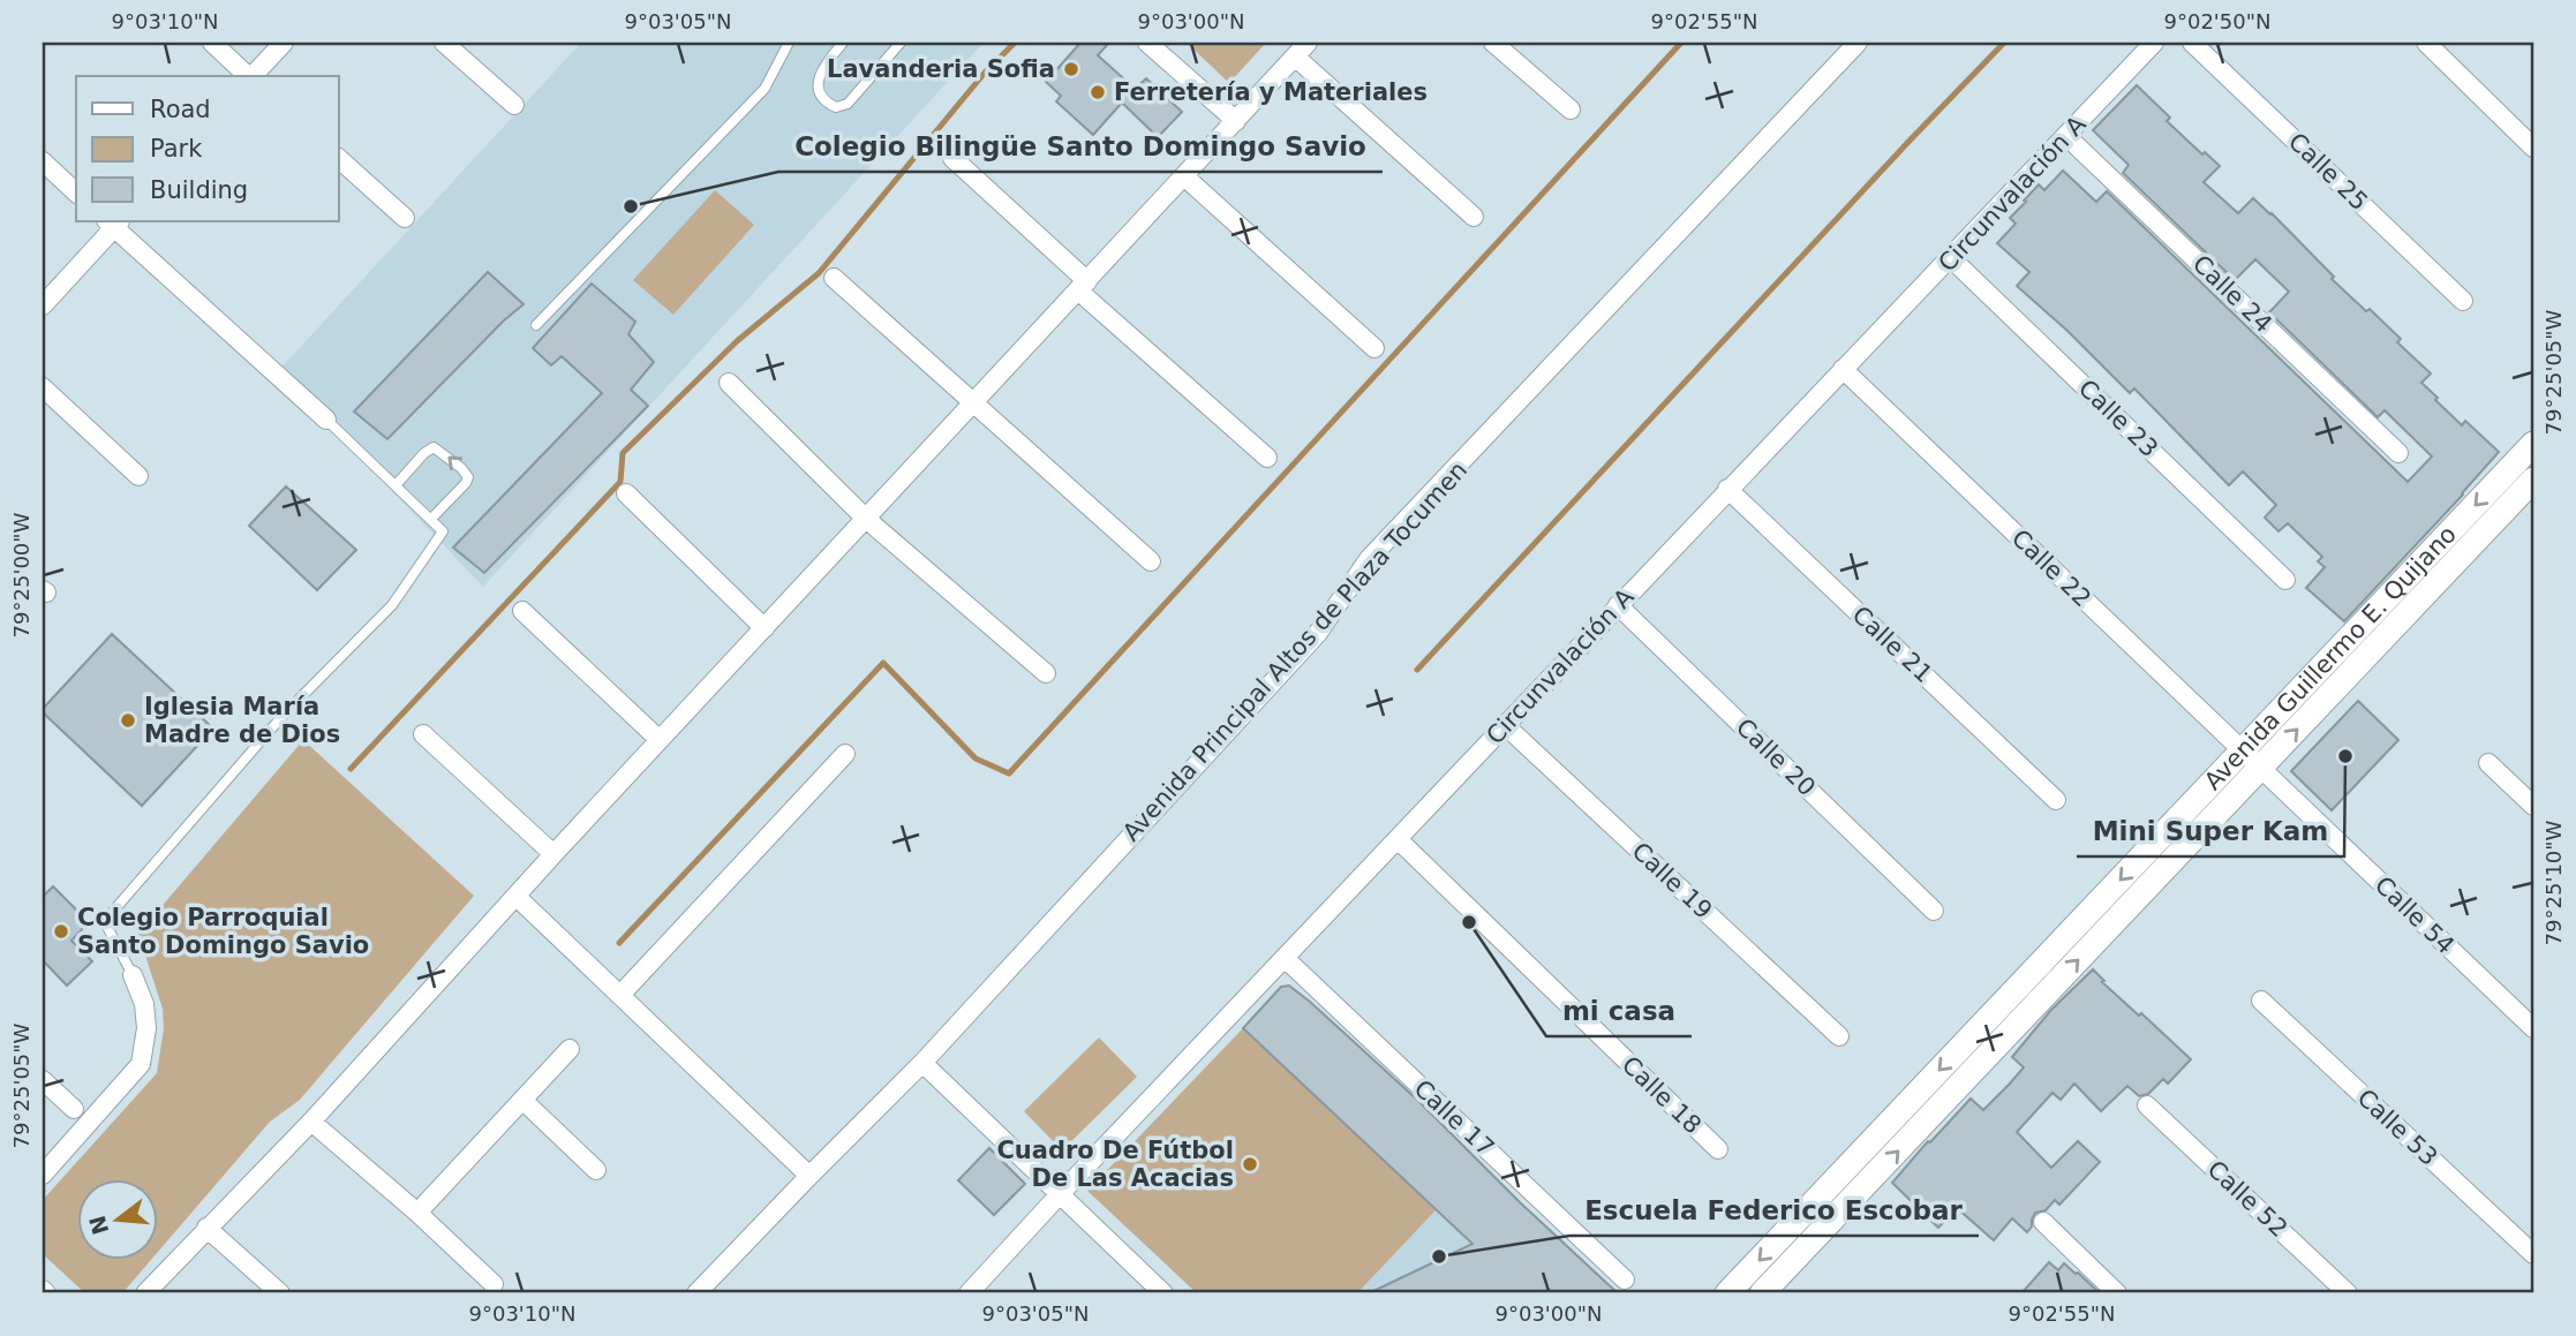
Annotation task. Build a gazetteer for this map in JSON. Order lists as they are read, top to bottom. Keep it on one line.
{"streets":{"street":["Calle 25","Circunvalación A","Calle 24","Calle 23","Calle 22","Calle 21","Avenida Principal Altos de Plaza Tocumen","Avenida Guillermo E. Quijano","Calle 20","Calle 19","Calle 54","Calle 18","Calle 17","Calle 53","Calle 52"]},"crossings":[["Circunvalación A","Calle 24"],["Circunvalación A","Calle 23"],["Circunvalación A","Calle 22"],["Circunvalación A","Calle 21"],["Circunvalación A","Calle 20"],["Circunvalación A","Calle 19"],["Circunvalación A","Calle 18"],["Circunvalación A","Calle 17"],["Calle 22","Avenida Guillermo E. Quijano"],["Calle 22","Calle 54"],["Avenida Guillermo E. Quijano","Calle 54"]],"places":["Lavanderia Sofia","Ferretería y Materiales","Colegio Bilingüe Santo Domingo Savio","Iglesia María Madre de Dios","Mini Super Kam","mi casa","Colegio Parroquial Santo Domingo Savio","Cuadro De Fútbol De Las Acacias","Escuela Federico Escobar"],"legend":["Road","Park","Building"],"north":"left","coordinates":["9°03'10\"N","9°03'05\"N","9°03'00\"N","9°02'55\"N","9°02'50\"N","79°25'05\"W","79°25'00\"W","79°25'10\"W"]}
